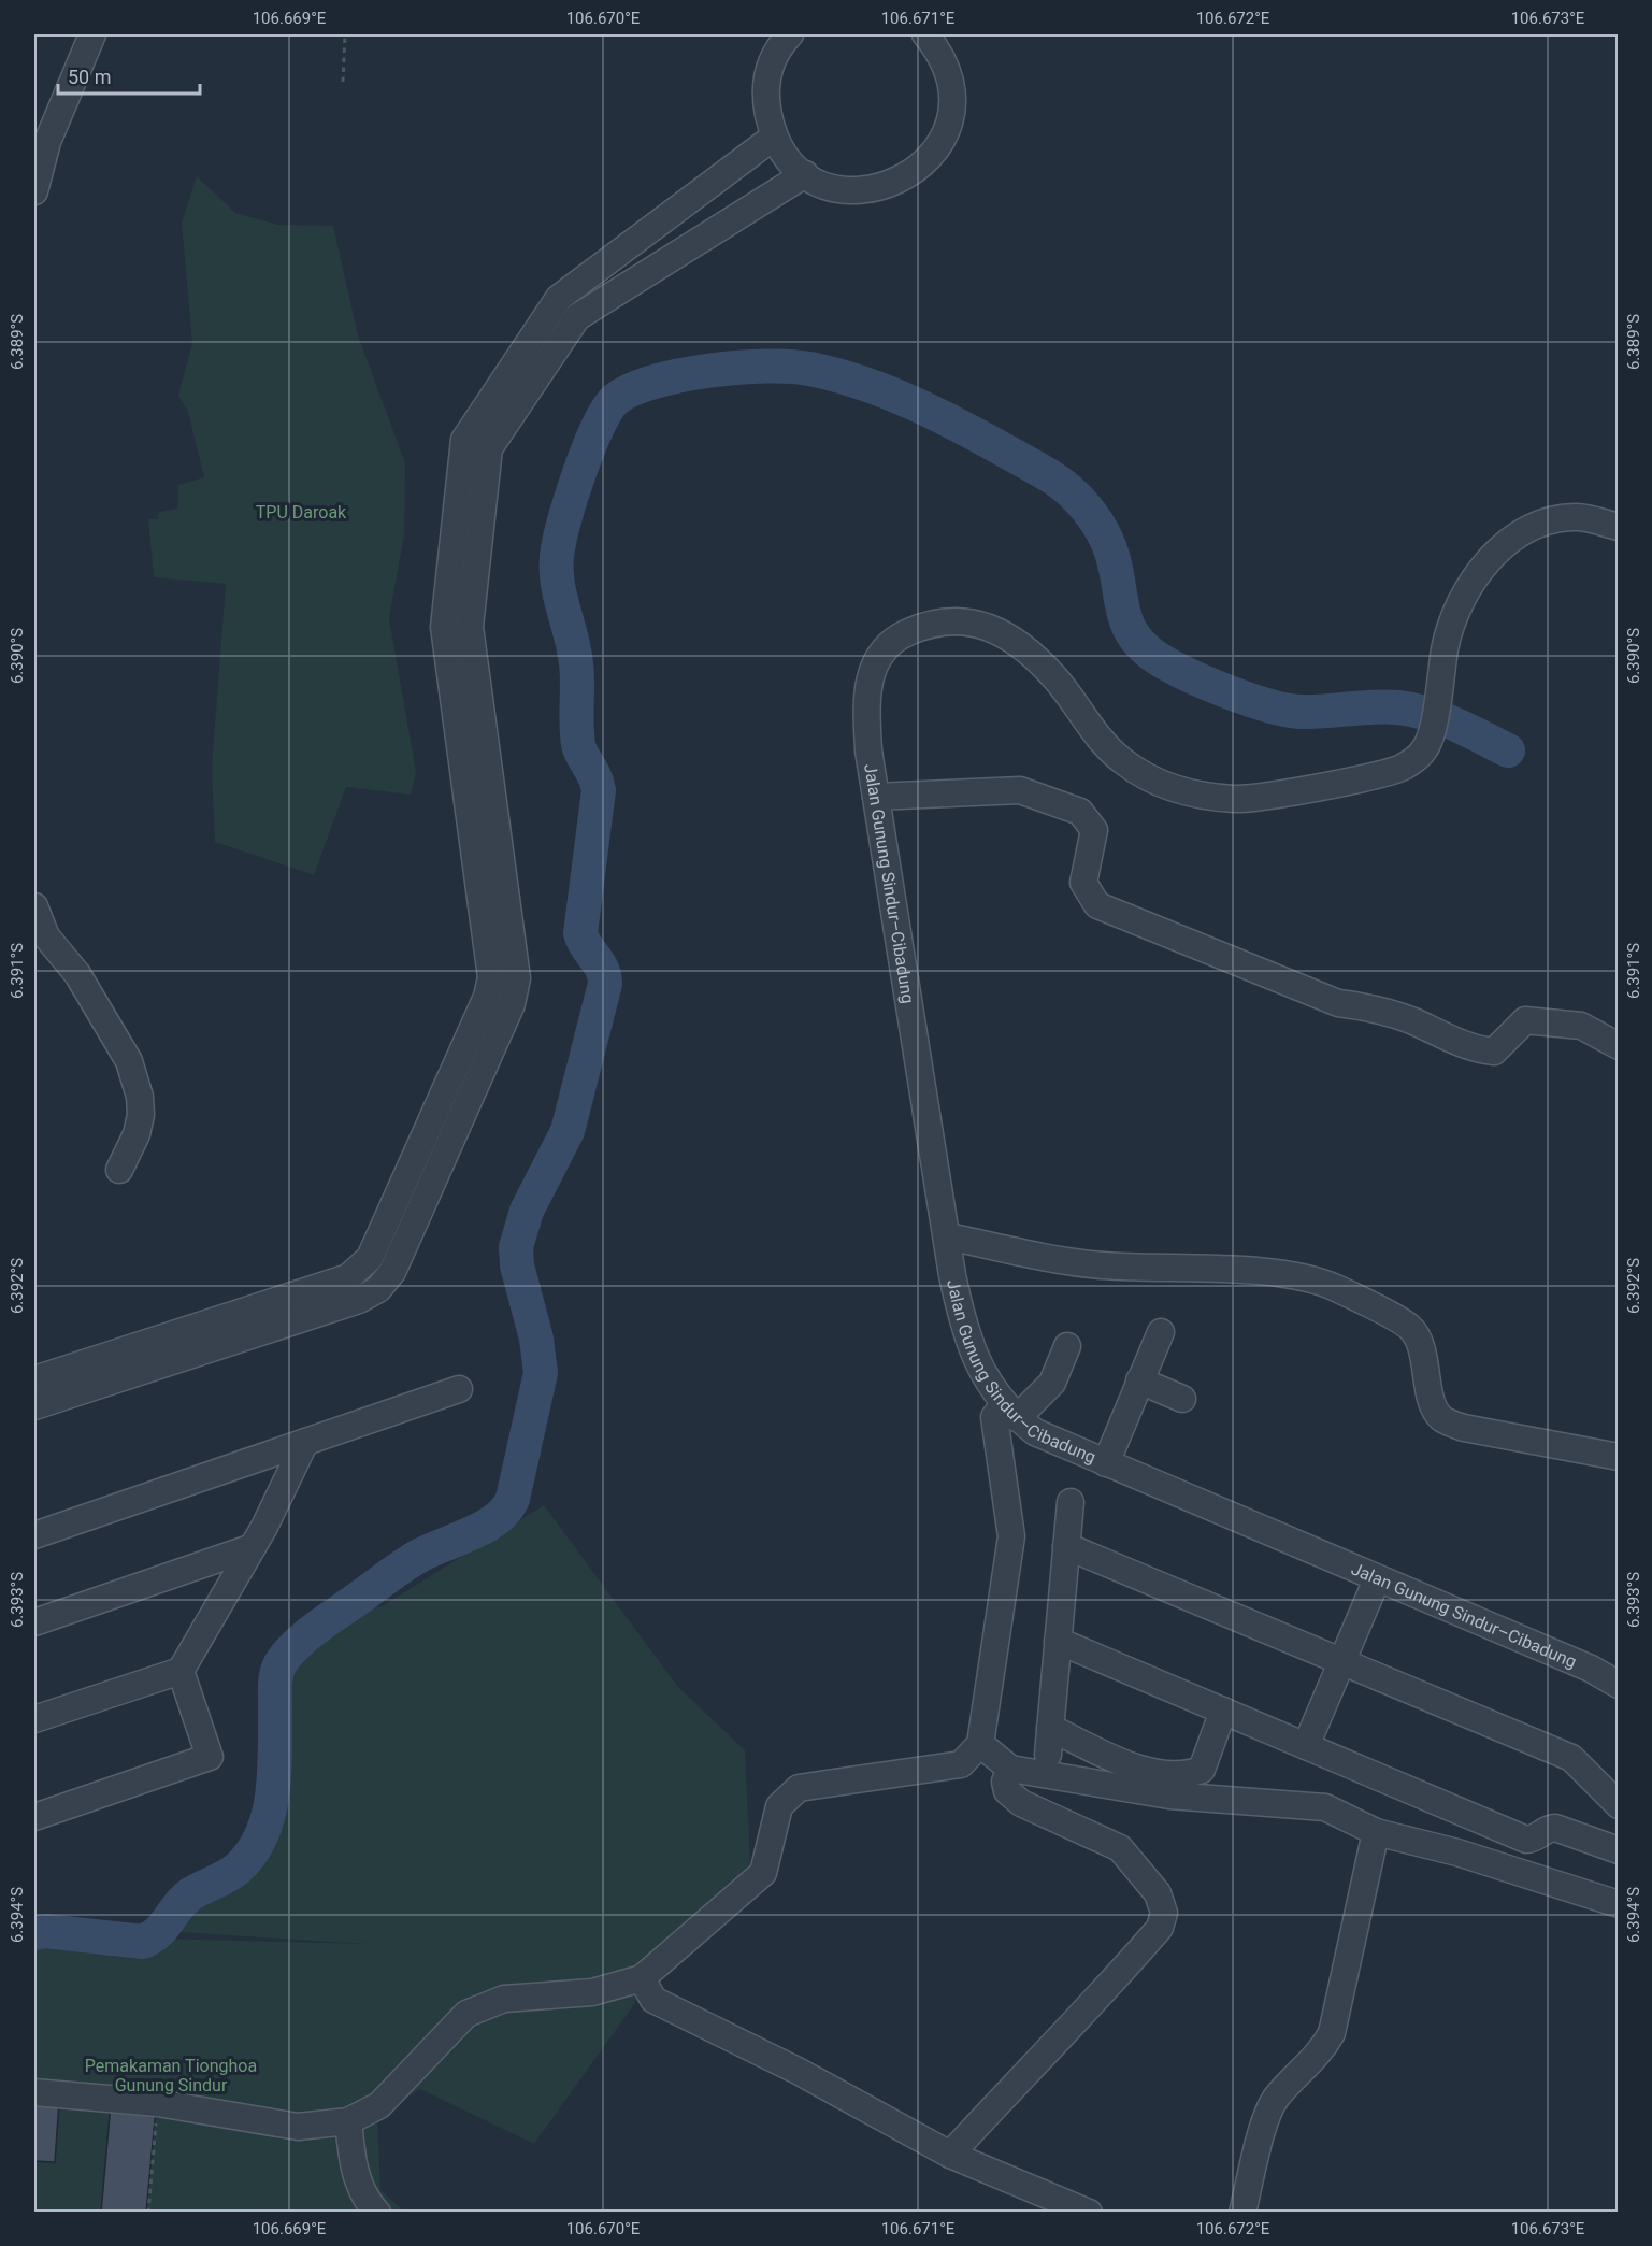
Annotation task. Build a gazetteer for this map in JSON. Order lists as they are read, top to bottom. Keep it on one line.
{"streets":{"street":["Jalan Gunung Sindur–Cibadung"]},"parks":["TPU Daroak","Pemakaman Tionghoa Gunung Sindur"],"scale_bar":"50 m","coordinates":["106.669°E","106.670°E","106.671°E","106.672°E","106.673°E","6.389°S","6.390°S","6.391°S","6.392°S","6.393°S","6.394°S"]}
